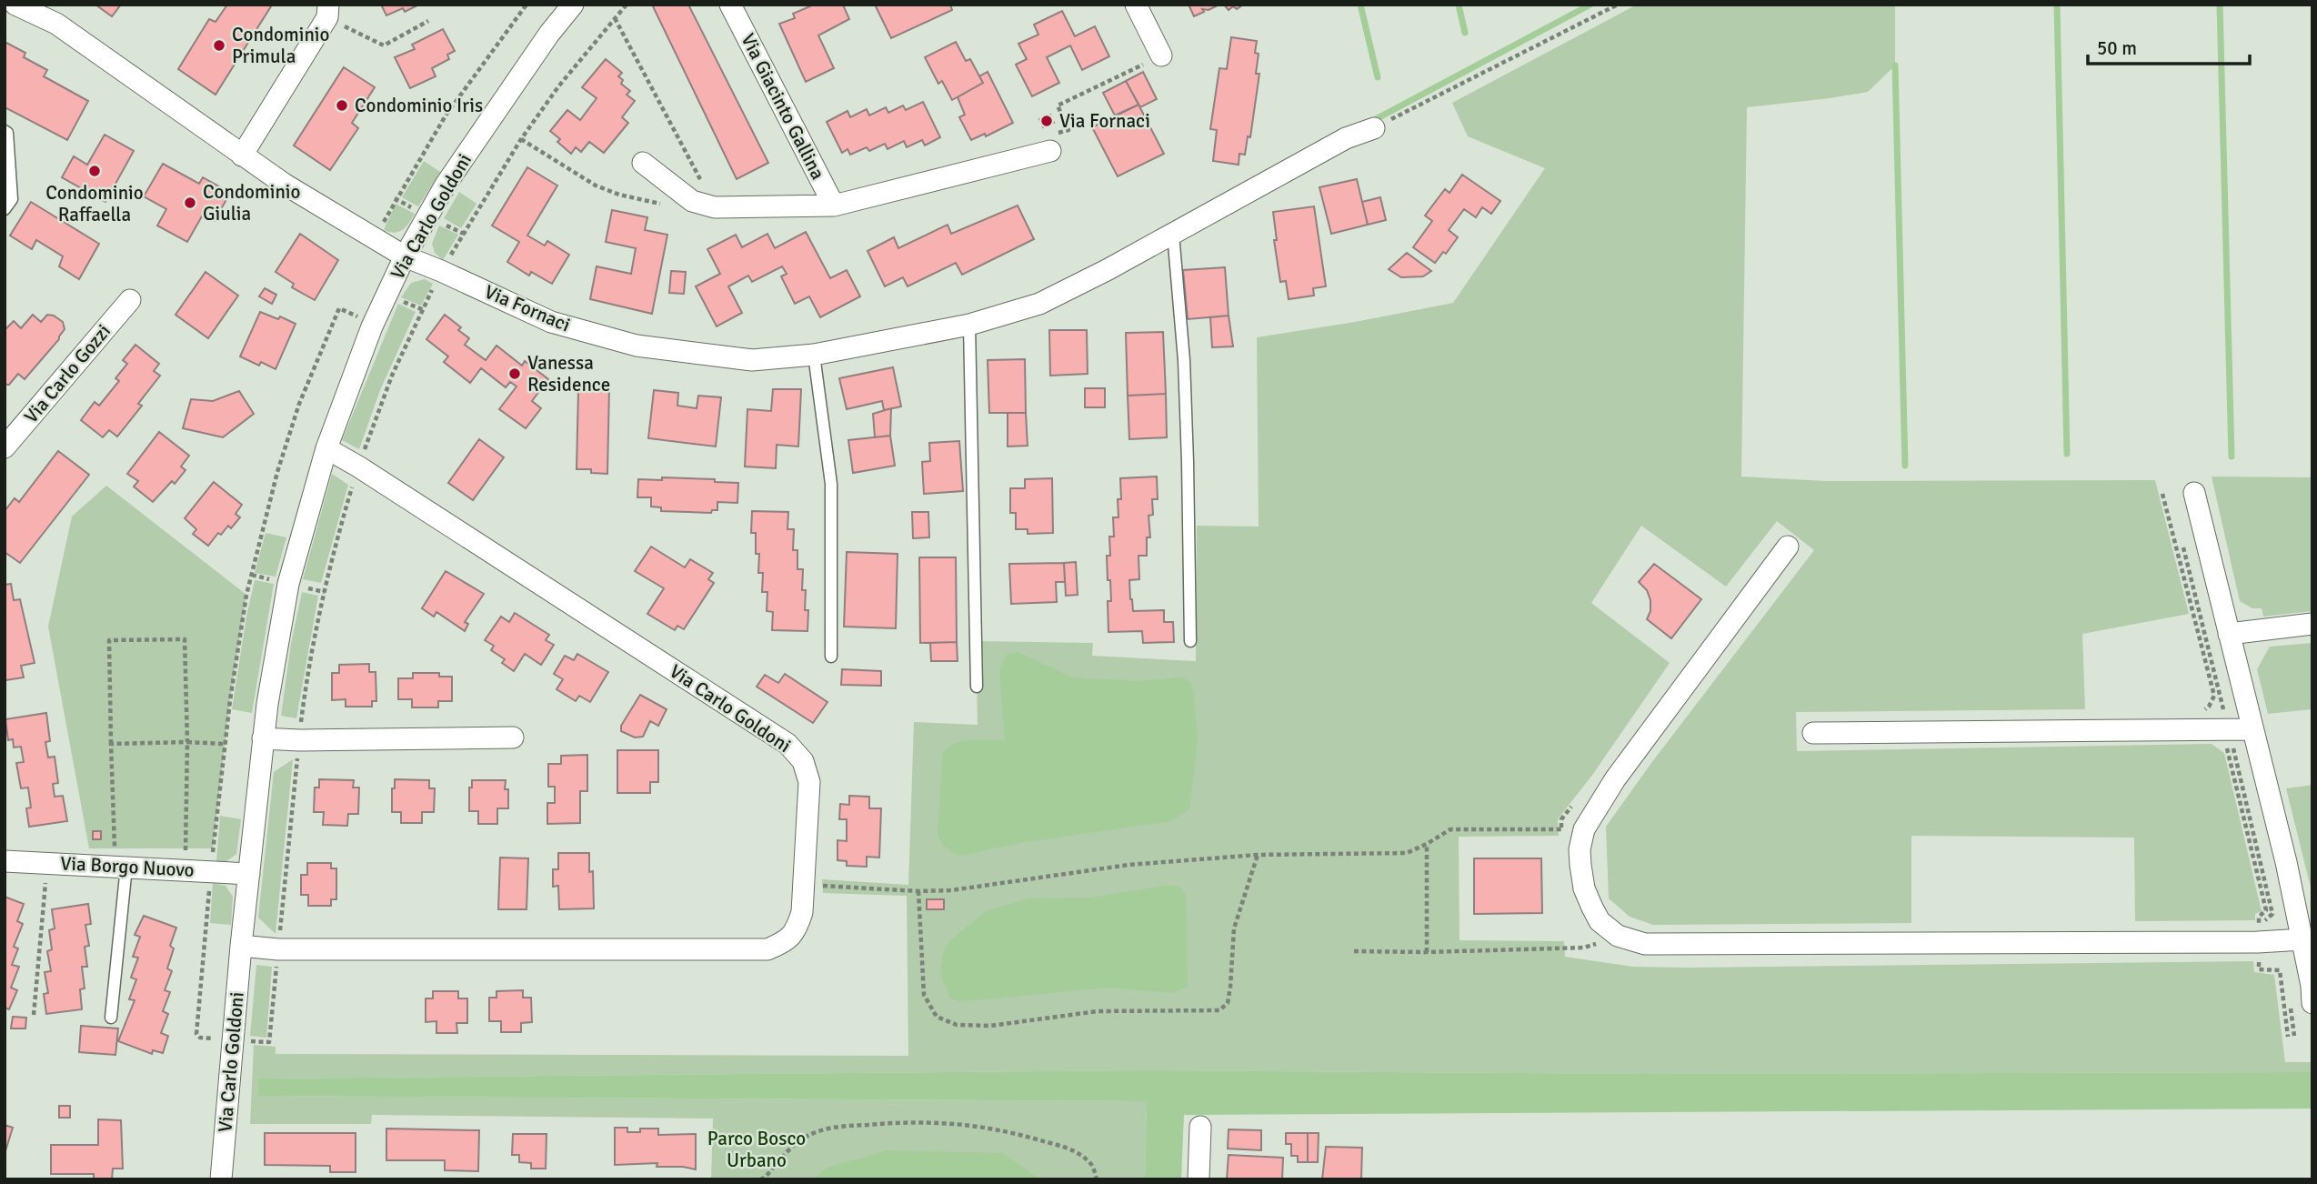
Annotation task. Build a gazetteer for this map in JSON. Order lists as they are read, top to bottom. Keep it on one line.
{"streets":{"street":["Via Giacinto Gallina","Via Carlo Goldoni","Via Fornaci","Via Carlo Gozzi","Via Borgo Nuovo"]},"crossings":[["Via Carlo Goldoni","Via Fornaci"],["Via Carlo Goldoni","Via Borgo Nuovo"]],"parks":["Parco Bosco Urbano"],"places":["Condominio Primula","Condominio Iris","Via Fornaci","Condominio Raffaella","Condominio Giulia","Vanessa Residence"],"scale_bar":"50 m"}
